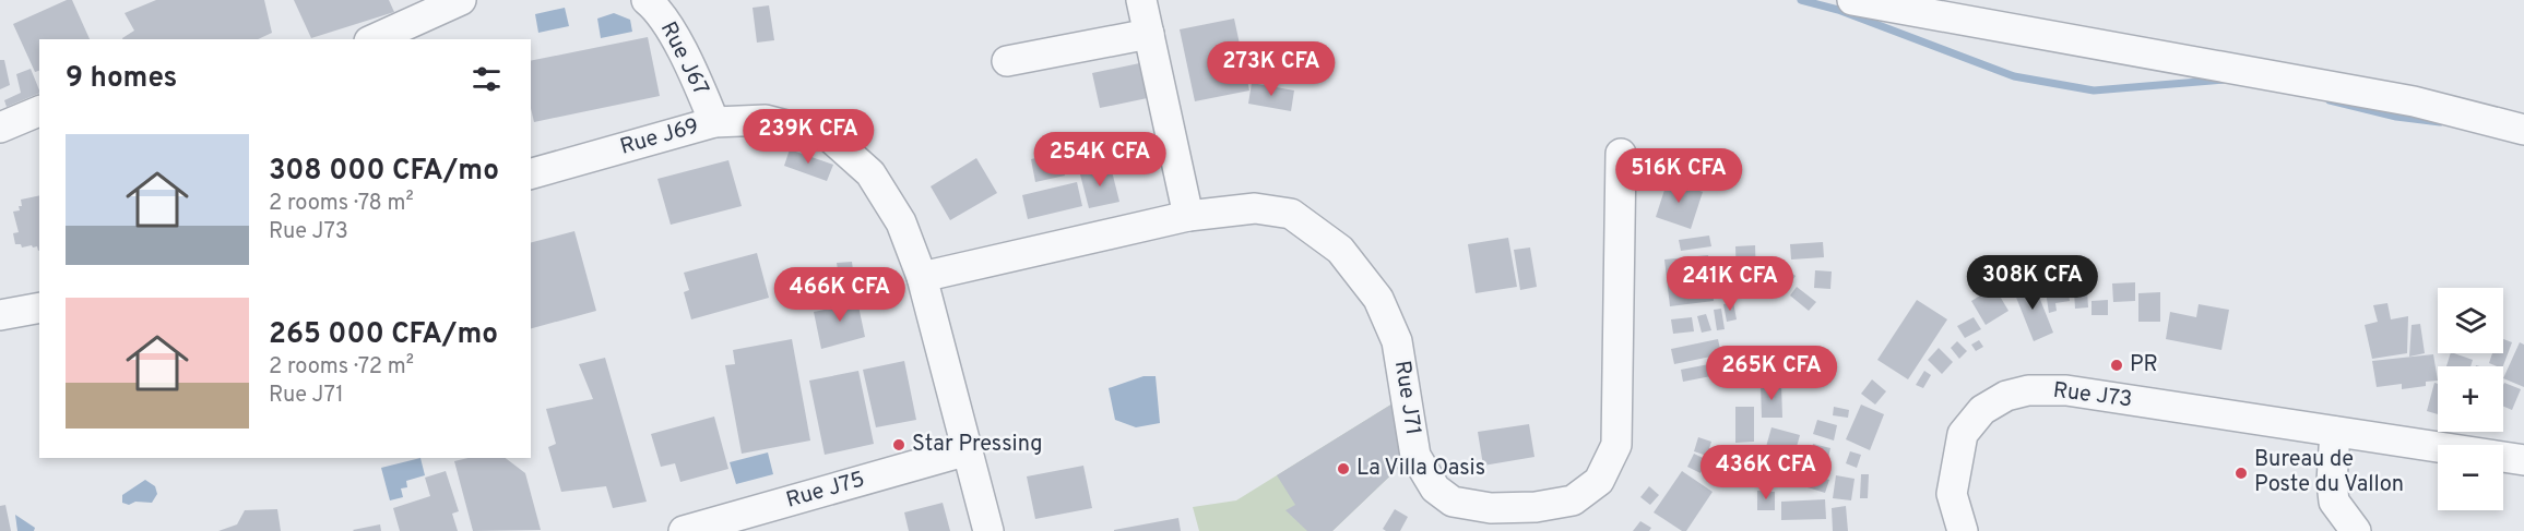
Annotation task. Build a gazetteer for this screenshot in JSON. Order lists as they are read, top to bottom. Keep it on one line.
{"streets":{"street":["Rue J67","Rue J69","Rue J73","Rue J71","Rue J75"]},"crossings":[["Rue J67","Rue J69"],["Rue J69","Rue J71"],["Rue J69","Rue J75"]],"places":["PR","Star Pressing","La Villa Oasis","Bureau de Poste du Vallon"],"page":{"heading":"9 homes","price":["273K CFA","239K CFA","254K CFA","516K CFA","308K CFA","241K CFA","466K CFA","265K CFA","436K CFA"],"list":[{"name":"308 000 CFA/mo","note":"2 rooms · 78 m² · Rue J73"},{"name":"265 000 CFA/mo","note":"2 rooms · 72 m² · Rue J71"}],"map_buttons":["+","−"]}}
